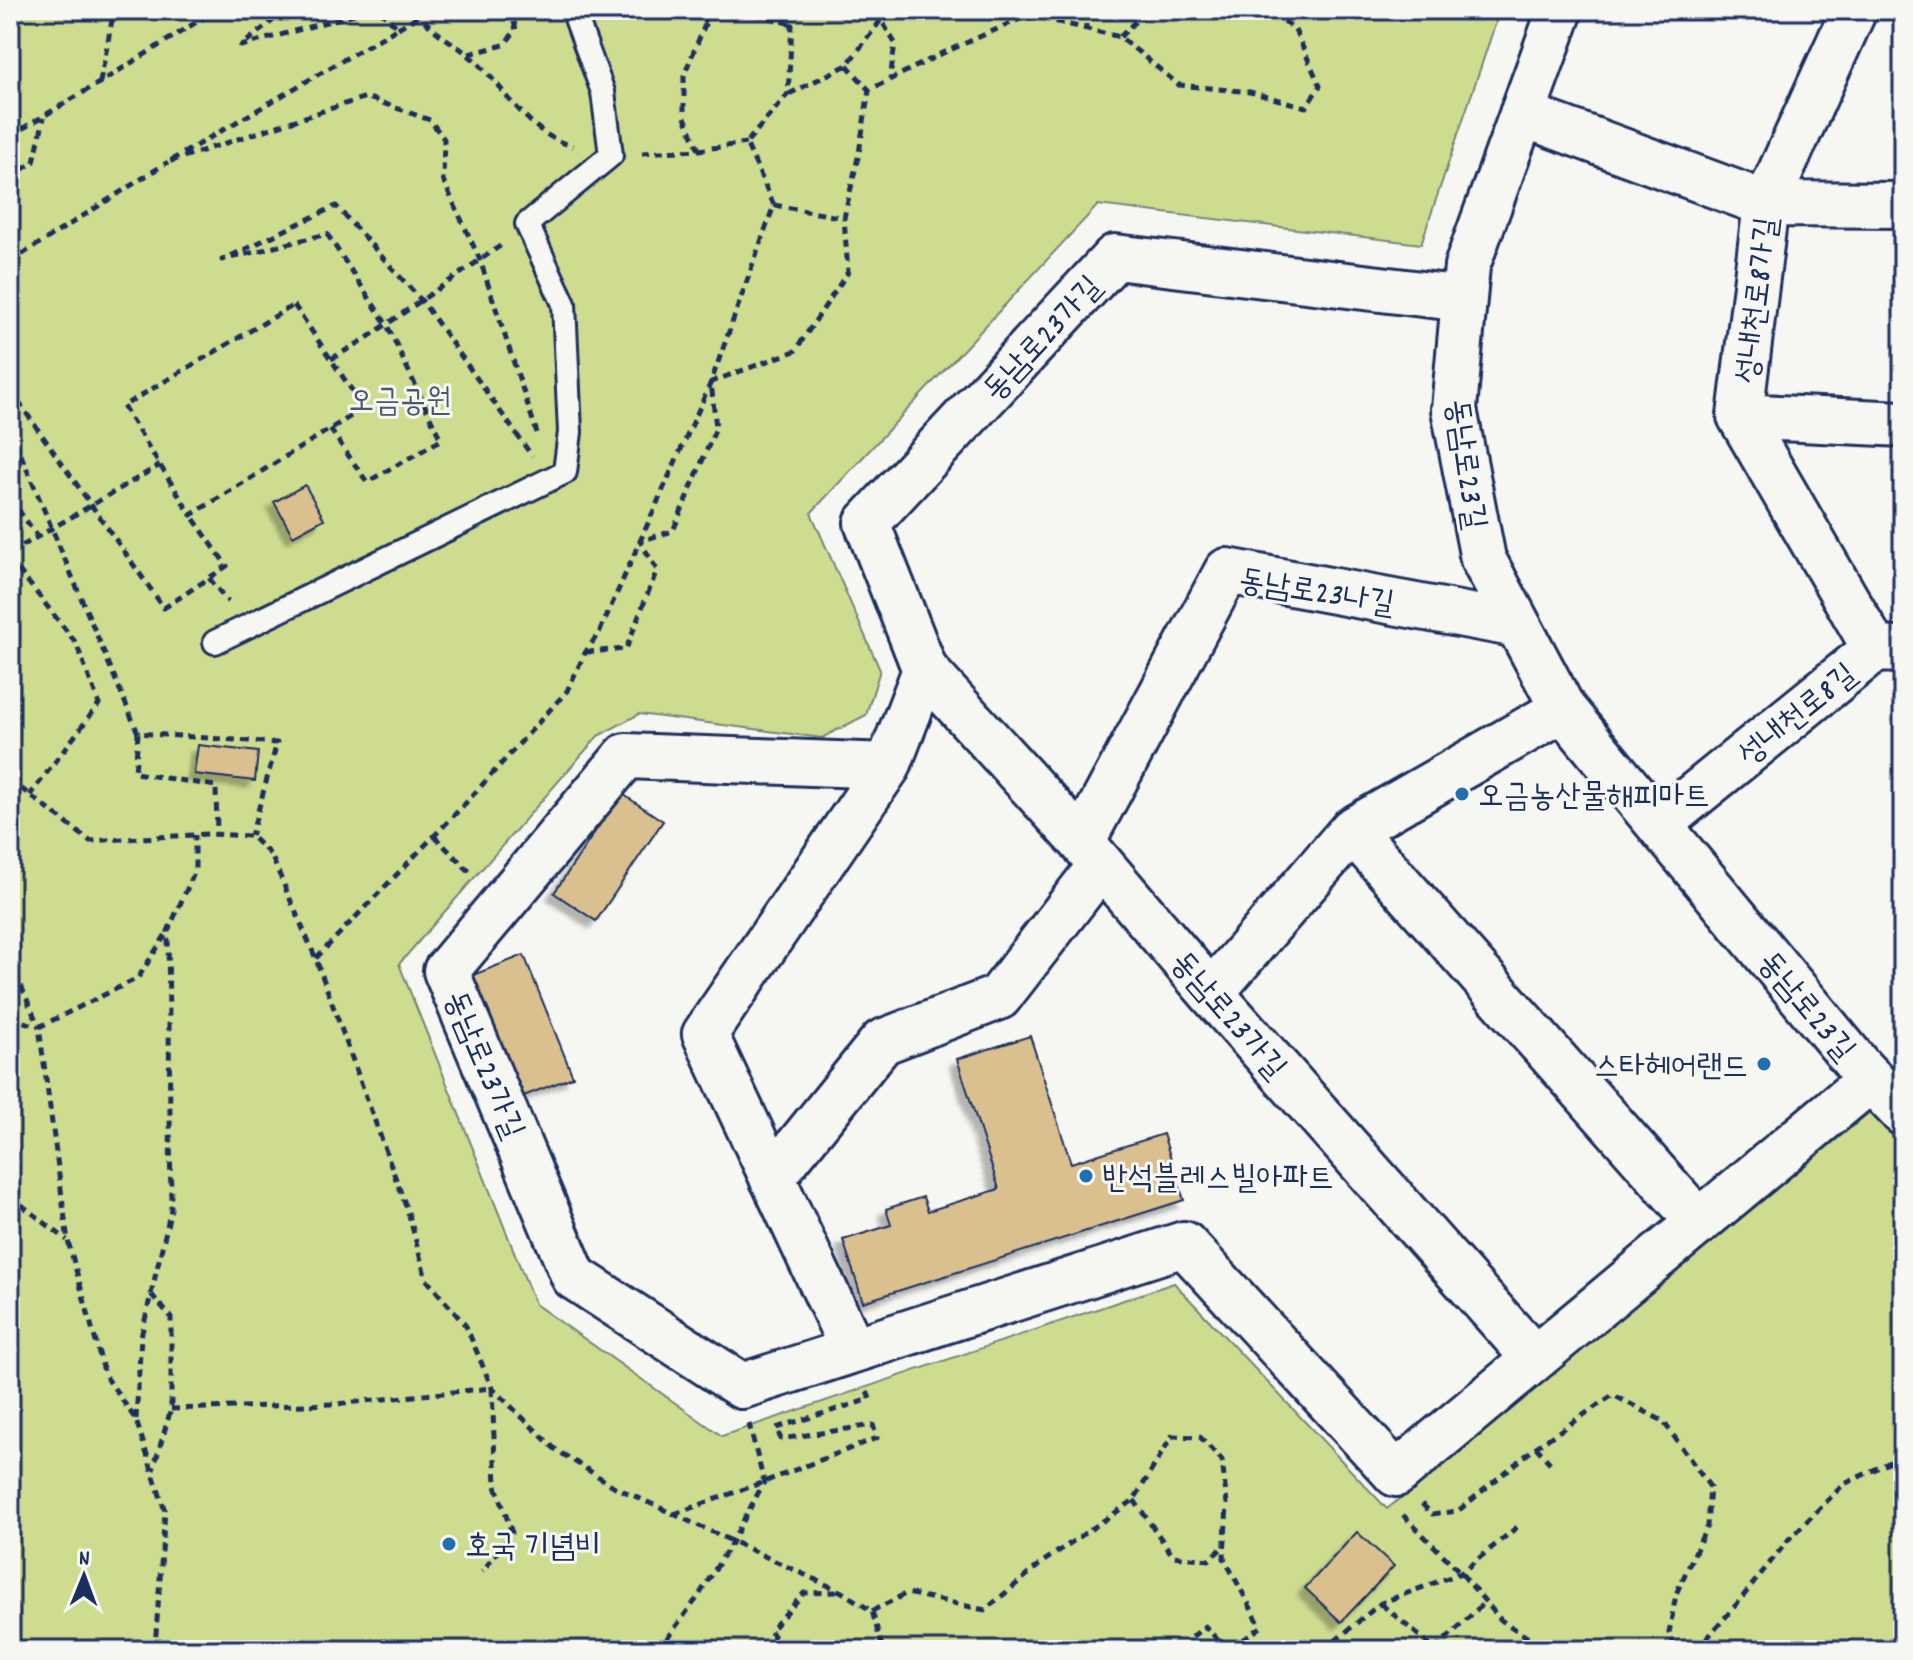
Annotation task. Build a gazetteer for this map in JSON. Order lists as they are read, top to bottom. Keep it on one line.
{"streets":{"street":["성내천로8가길","동남로23가길","동남로23길","동남로23나길","성내천로8길"]},"crossings":[["성내천로8가길","성내천로8길"],["동남로23가길","동남로23길"],["동남로23가길","동남로23나길"],["동남로23길","동남로23나길"],["동남로23길","성내천로8길"]],"parks":["오금공원"],"places":["오금농산물해피마트","스타헤어랜드","반석블레스빌아파트","호국 기념비"],"north":"top"}
